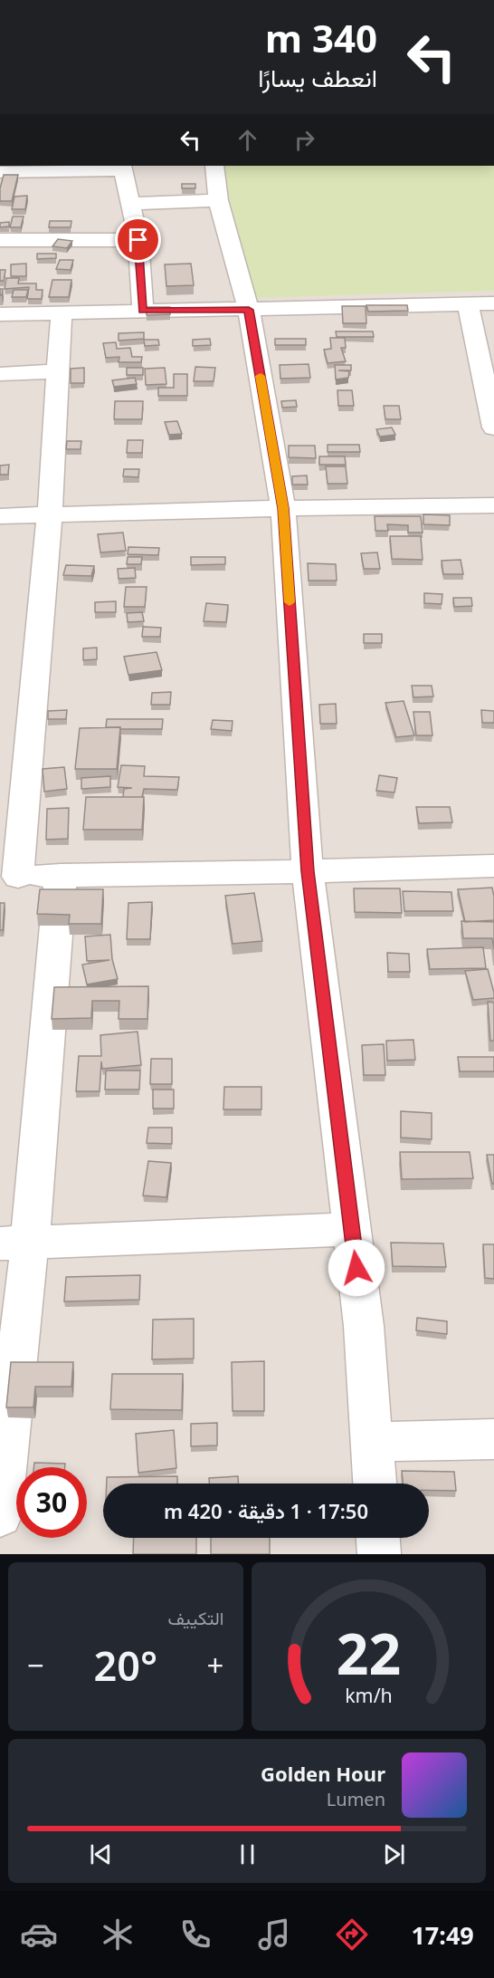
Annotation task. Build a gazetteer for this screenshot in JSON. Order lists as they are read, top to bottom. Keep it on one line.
{"page":{"turn":["340 m","انعطف يسارًا"],"limit":"30","trip":"17:50 · 1 دقيقة · 420 m","tile":"التكييف","heat":["−","20°","+"],"song":["Golden Hour","Lumen"],"tabs":"17:49","gauge":["22","km/h"]}}
